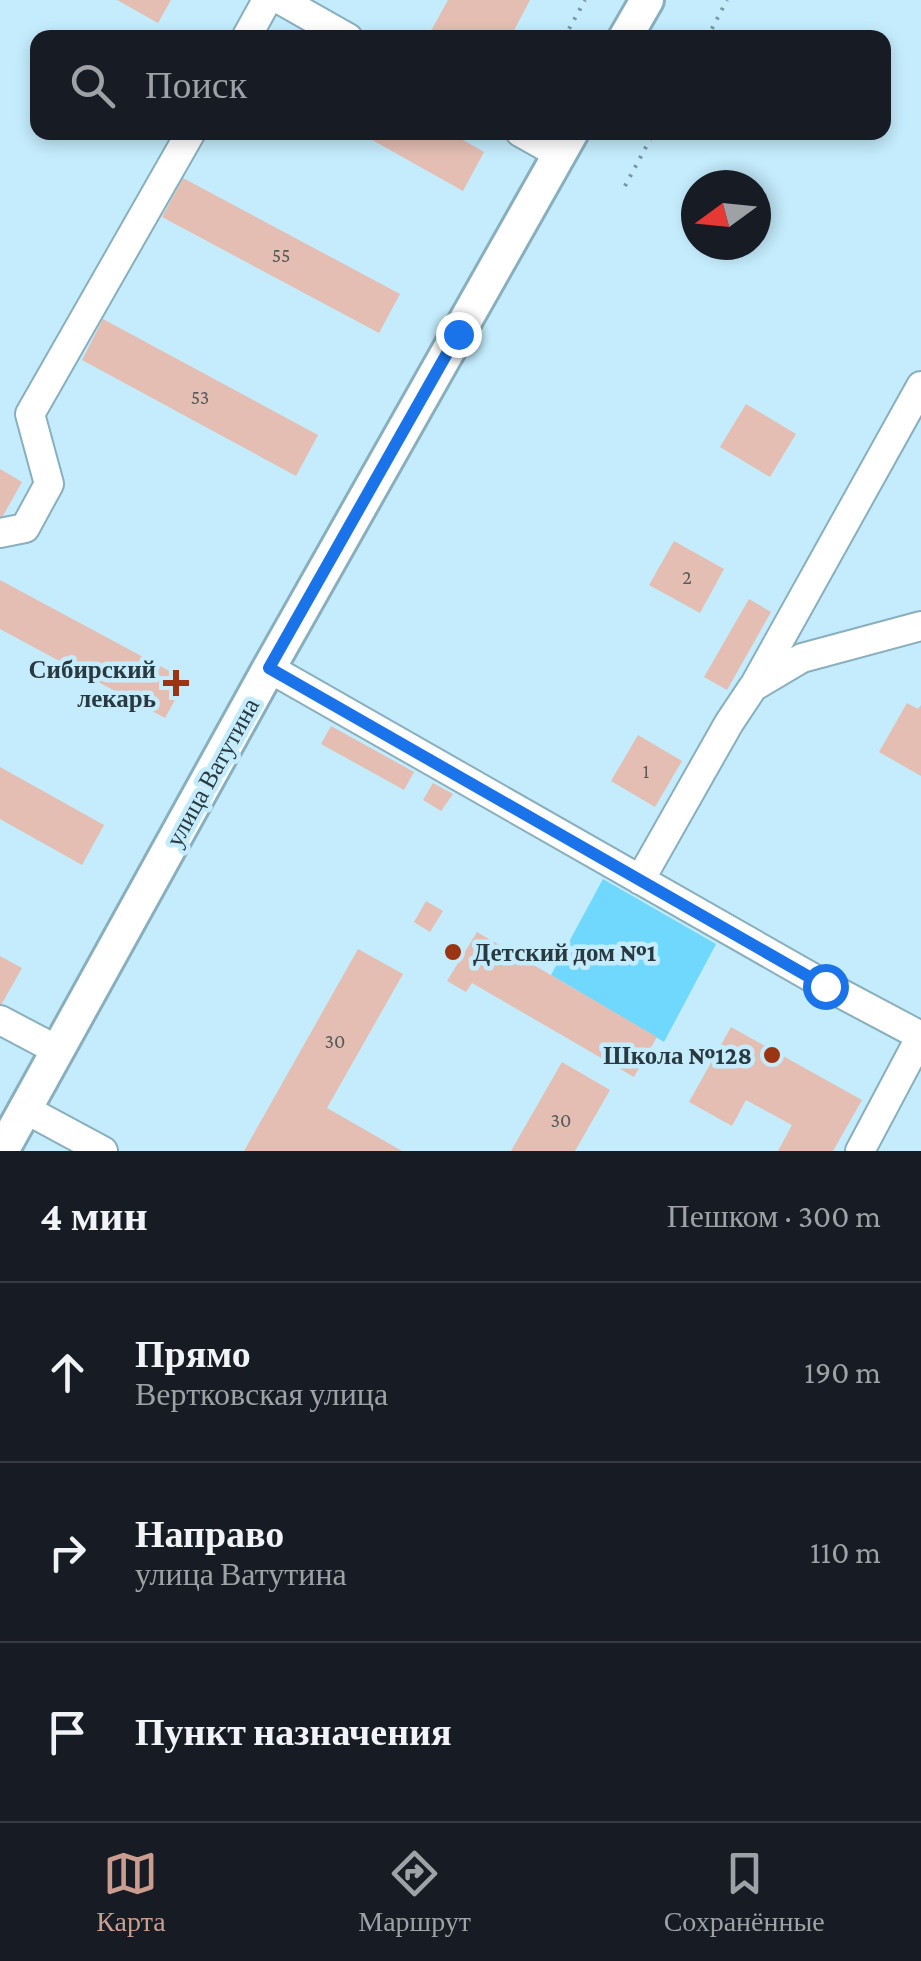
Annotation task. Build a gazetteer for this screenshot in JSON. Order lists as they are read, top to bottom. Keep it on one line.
{"streets":{"main road":["улица Ватутина"]},"places":{"health":["Сибирский лекарь"],"other":["Детский дом №1","Школа №128"]},"house_numbers":["55","53","2","1","30","30"],"north":"left","page":{"search":"Поиск","heading":["4 мин","Пешком · 300 m"],"list":[["Прямо","Вертковская улица","190 m"],["Направо","улица Ватутина","110 m"],"Пункт назначения"],"nav":["Карта","Маршрут","Сохранённые"]}}
